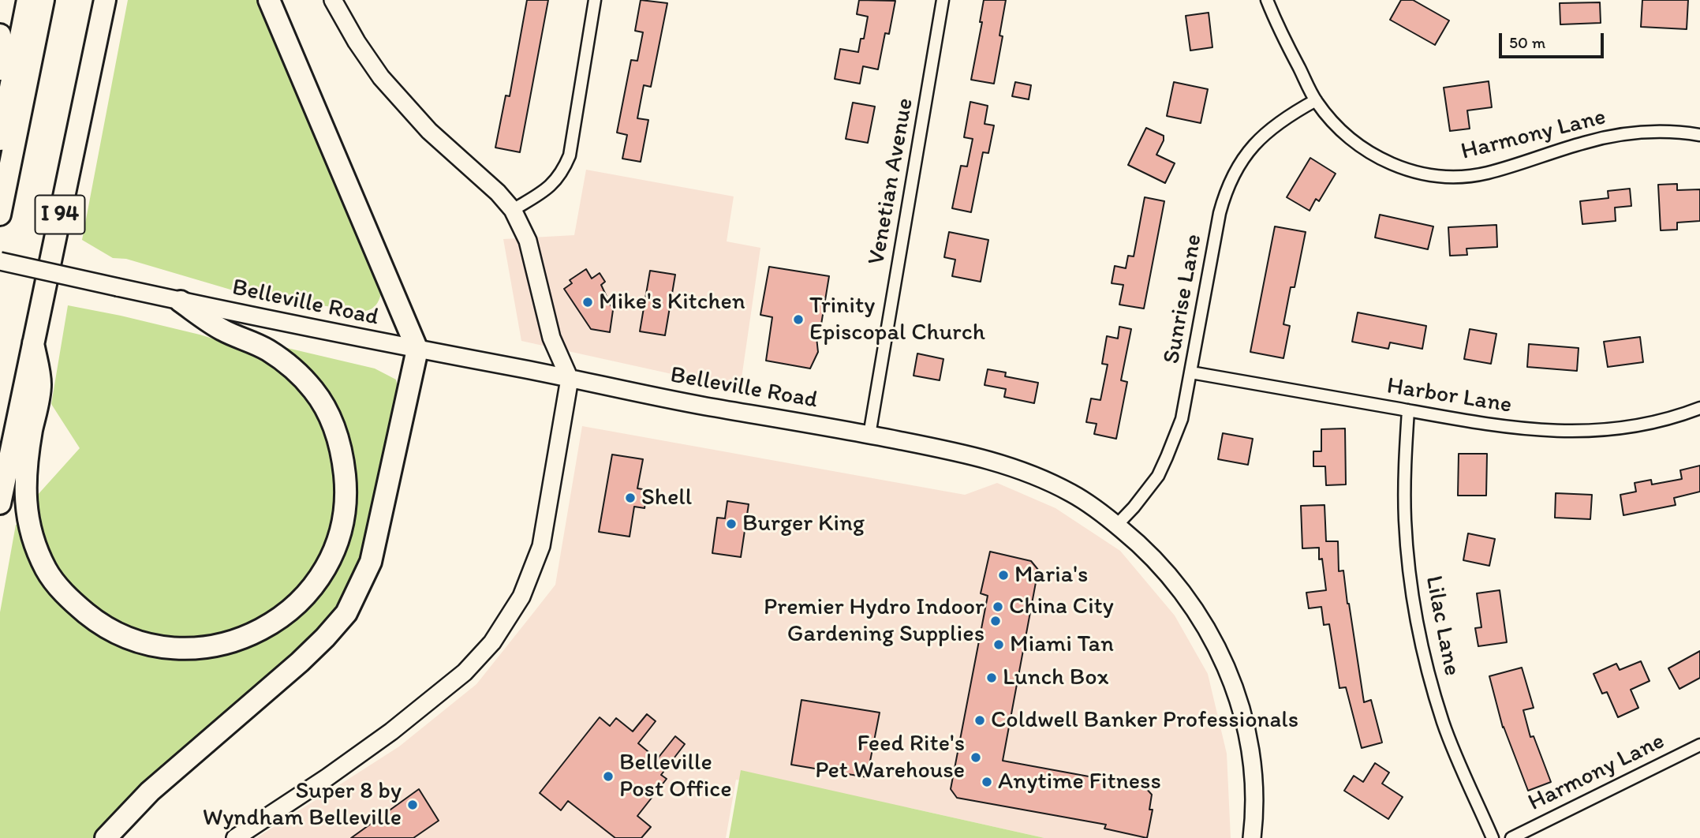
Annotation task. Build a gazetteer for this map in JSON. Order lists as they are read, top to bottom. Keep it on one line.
{"streets":{"highway":["I 94"],"main road":["Belleville Road"],"street":["Harmony Lane","Venetian Avenue","Sunrise Lane","Harbor Lane","Lilac Lane"]},"crossings":[["Harmony Lane","Sunrise Lane"],["Venetian Avenue","Belleville Road"],["Sunrise Lane","Belleville Road"],["Sunrise Lane","Harbor Lane"],["Harbor Lane","Lilac Lane"]],"places":["Mike's Kitchen","Trinity Episcopal Church","Shell","Burger King","Maria's","China City","Premier Hydro Indoor Gardening Supplies","Miami Tan","Lunch Box","Coldwell Banker Professionals","Feed Rite's Pet Warehouse","Belleville Post Office","Anytime Fitness","Super 8 by Wyndham Belleville"],"scale_bar":"50 m"}
